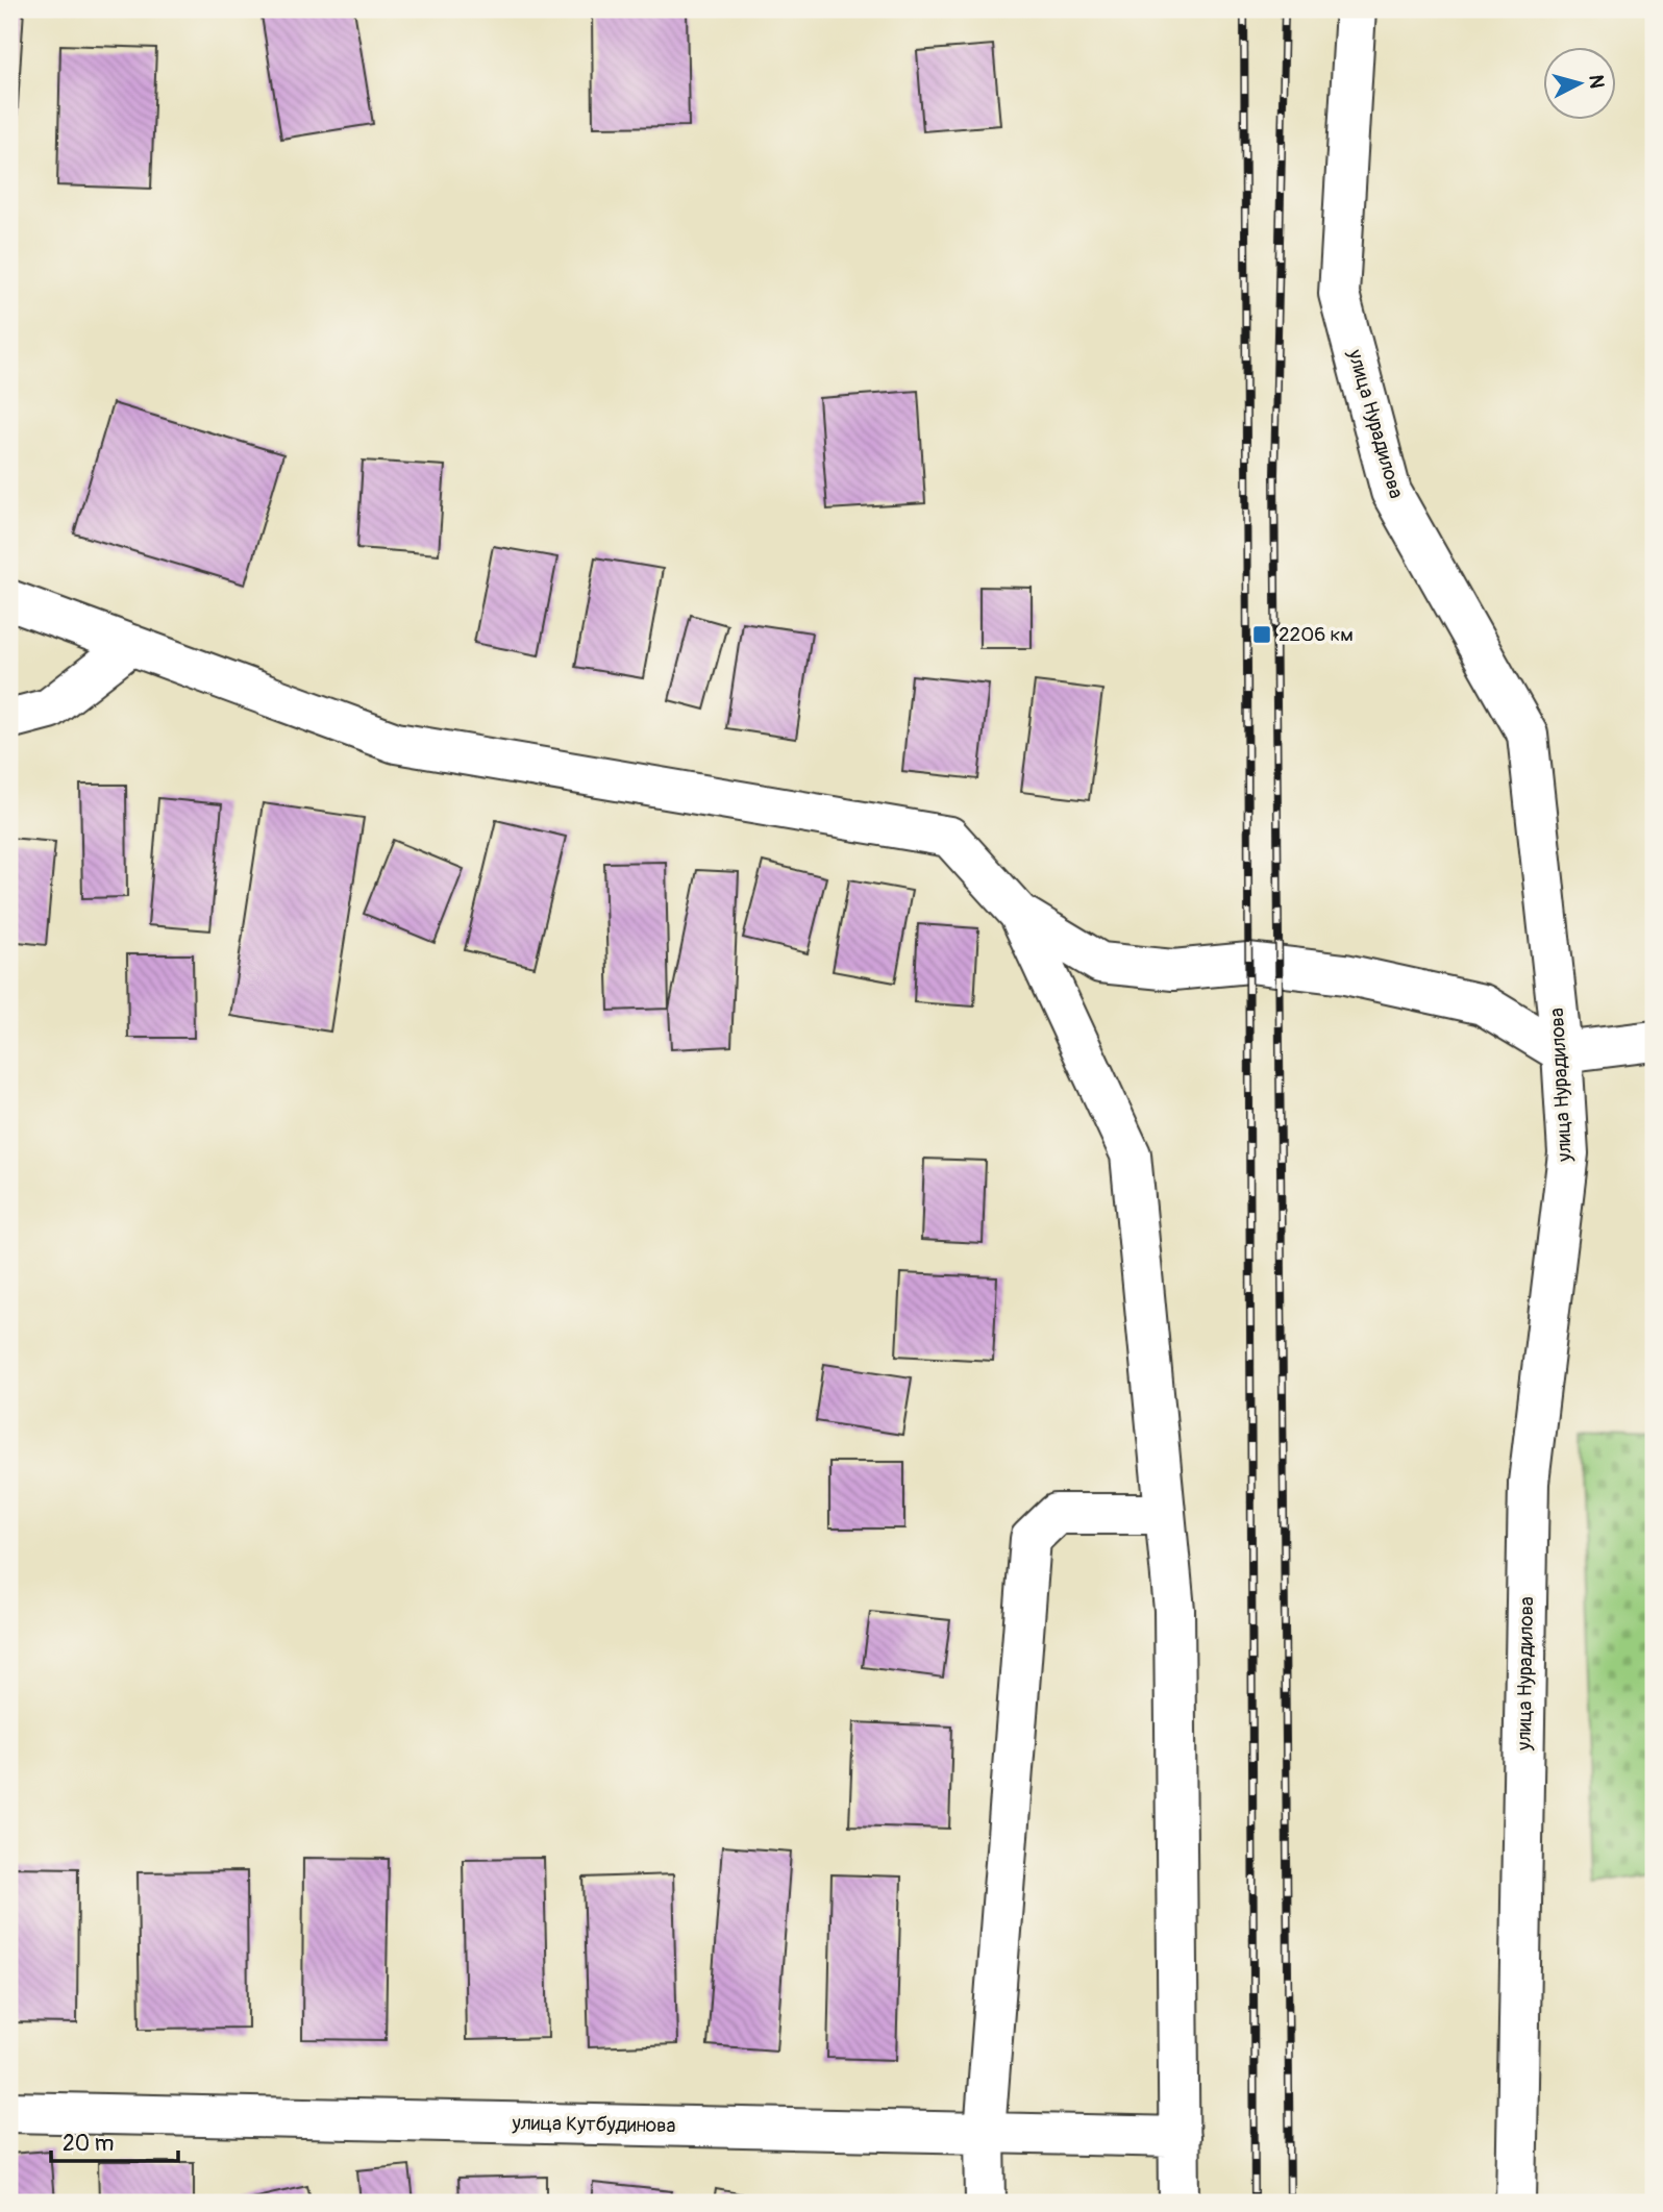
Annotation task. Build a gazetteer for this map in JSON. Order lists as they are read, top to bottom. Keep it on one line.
{"streets":{"street":["улица Нурадилова","улица Кутбудинова"]},"places":{"transit":["2206 км"]},"scale_bar":"20 m","north":"right"}
